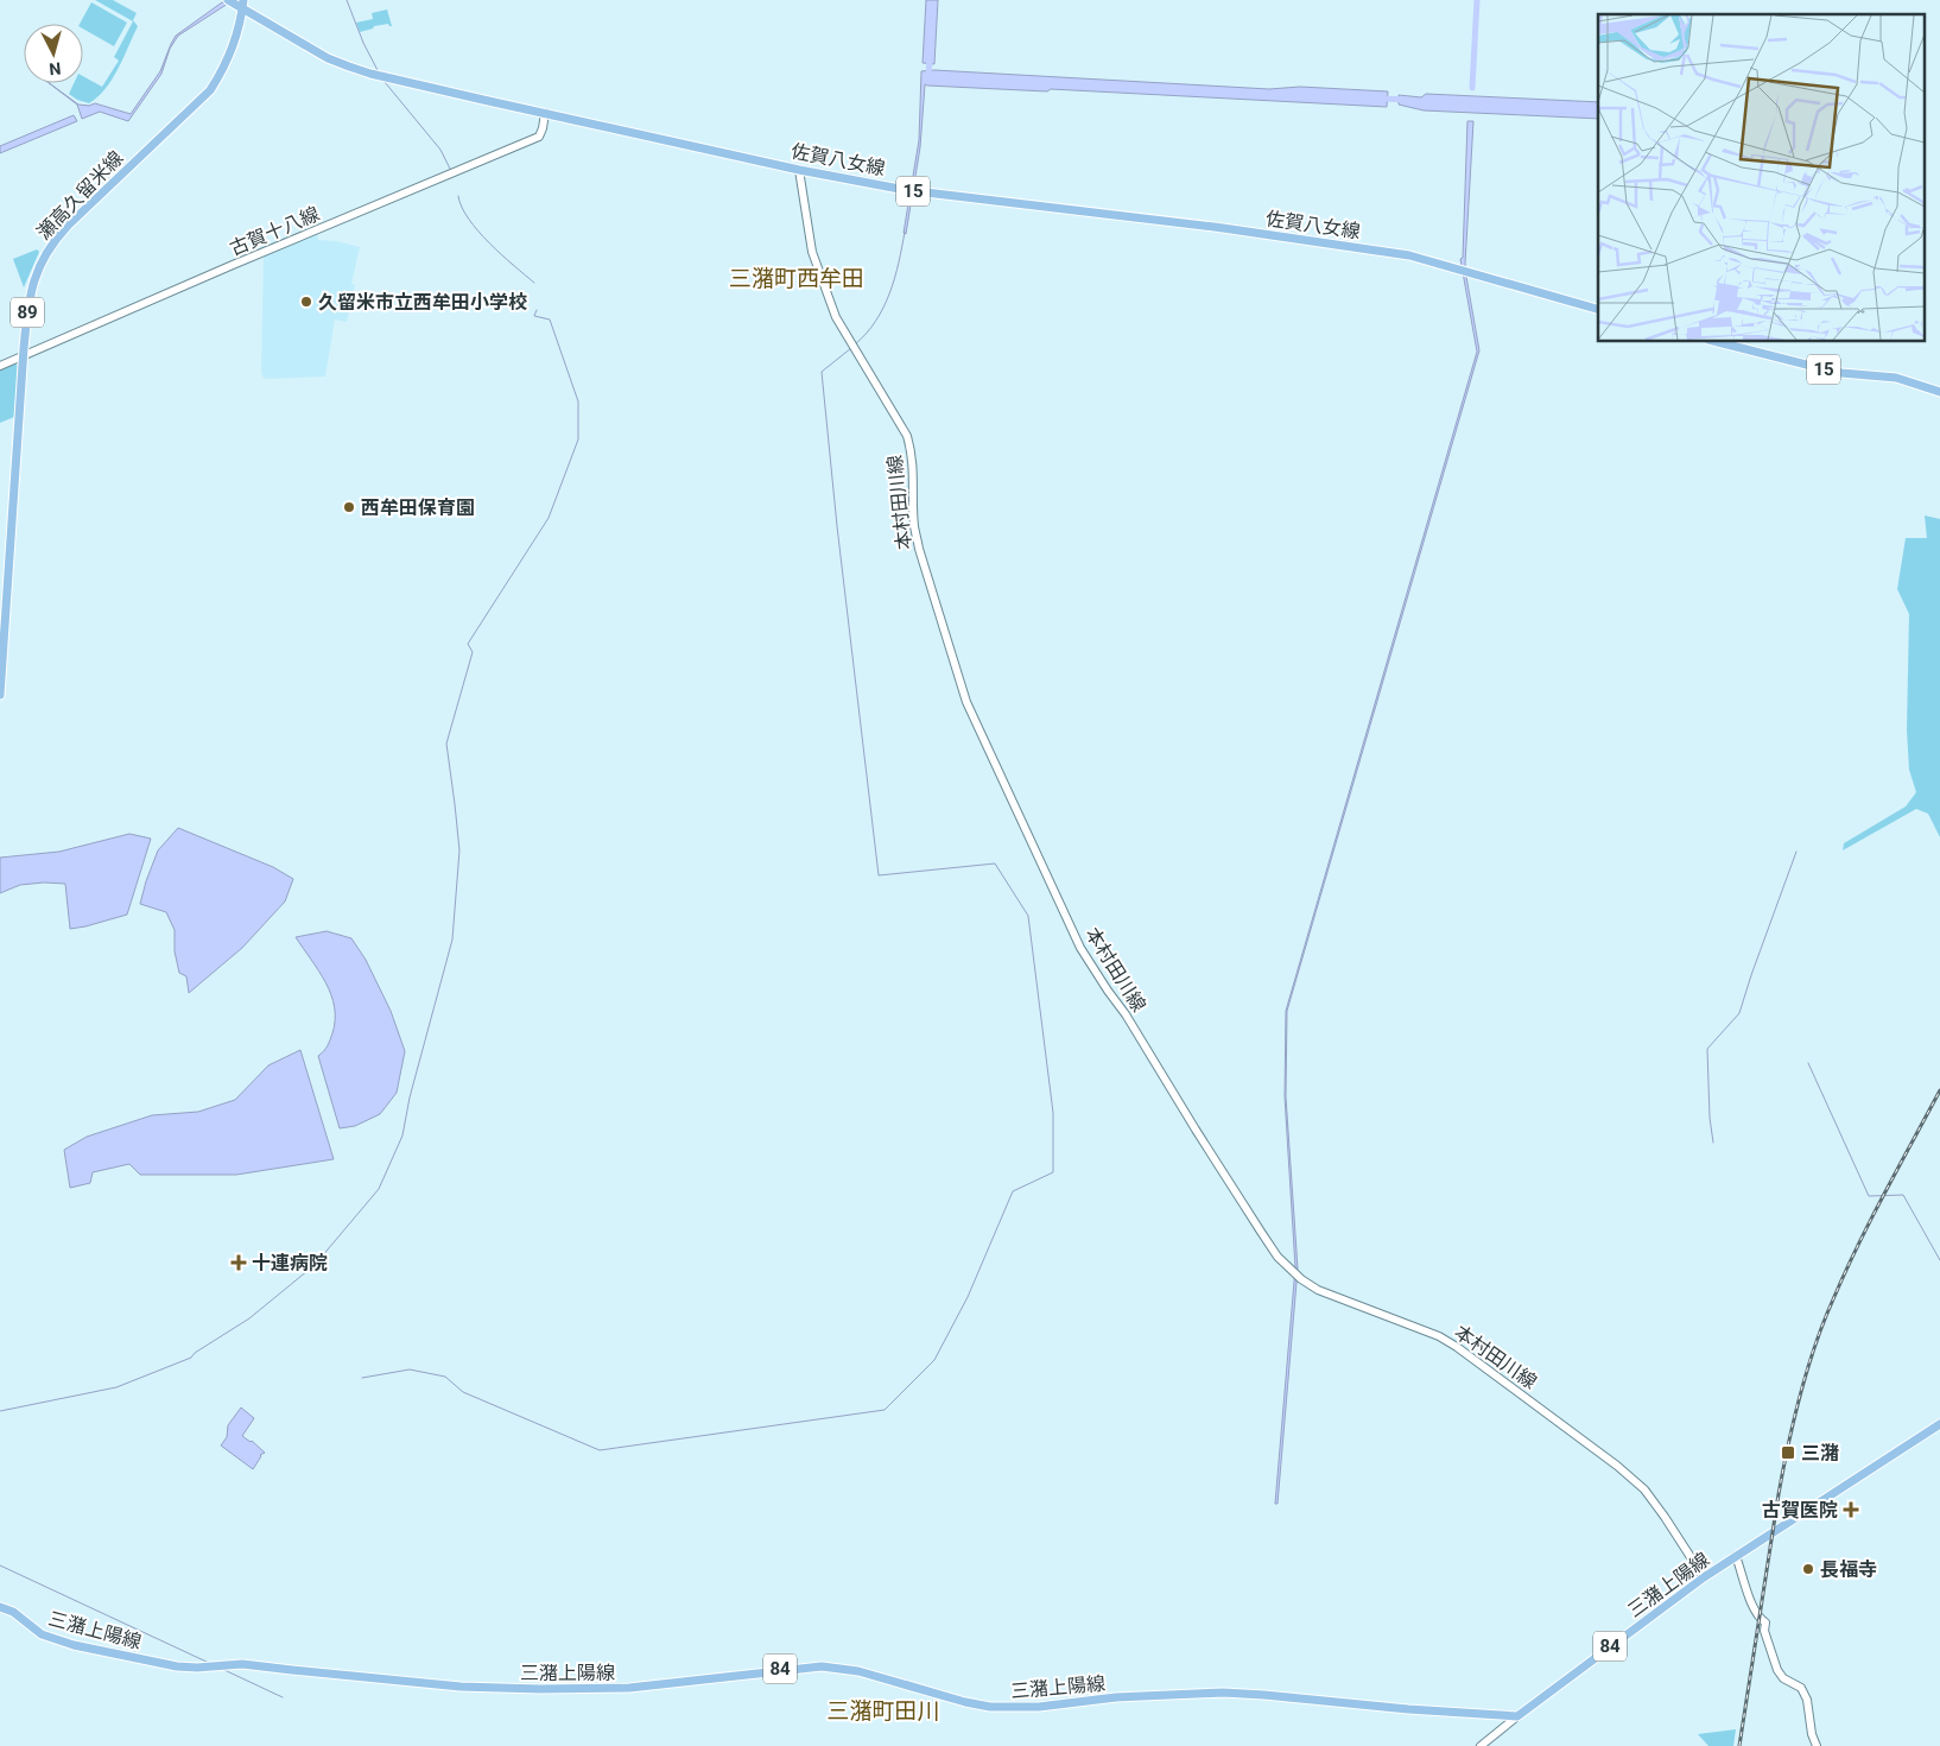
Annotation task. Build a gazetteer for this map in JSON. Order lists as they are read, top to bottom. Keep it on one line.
{"streets":{"main road":["佐賀八女線","15","瀬高久留米線","古賀十八線","89","本村田川線","三潴上陽線","84"]},"crossings":[["佐賀八女線","瀬高久留米線"],["佐賀八女線","古賀十八線"],["佐賀八女線","本村田川線"],["瀬高久留米線","古賀十八線"],["本村田川線","三潴上陽線"]],"districts":["三潴町西牟田","三潴町田川"],"places":{"other":["久留米市立西牟田小学校","西牟田保育園","長福寺"],"health":["十連病院","古賀医院"],"transit":["三潴"]},"north":"bottom"}
